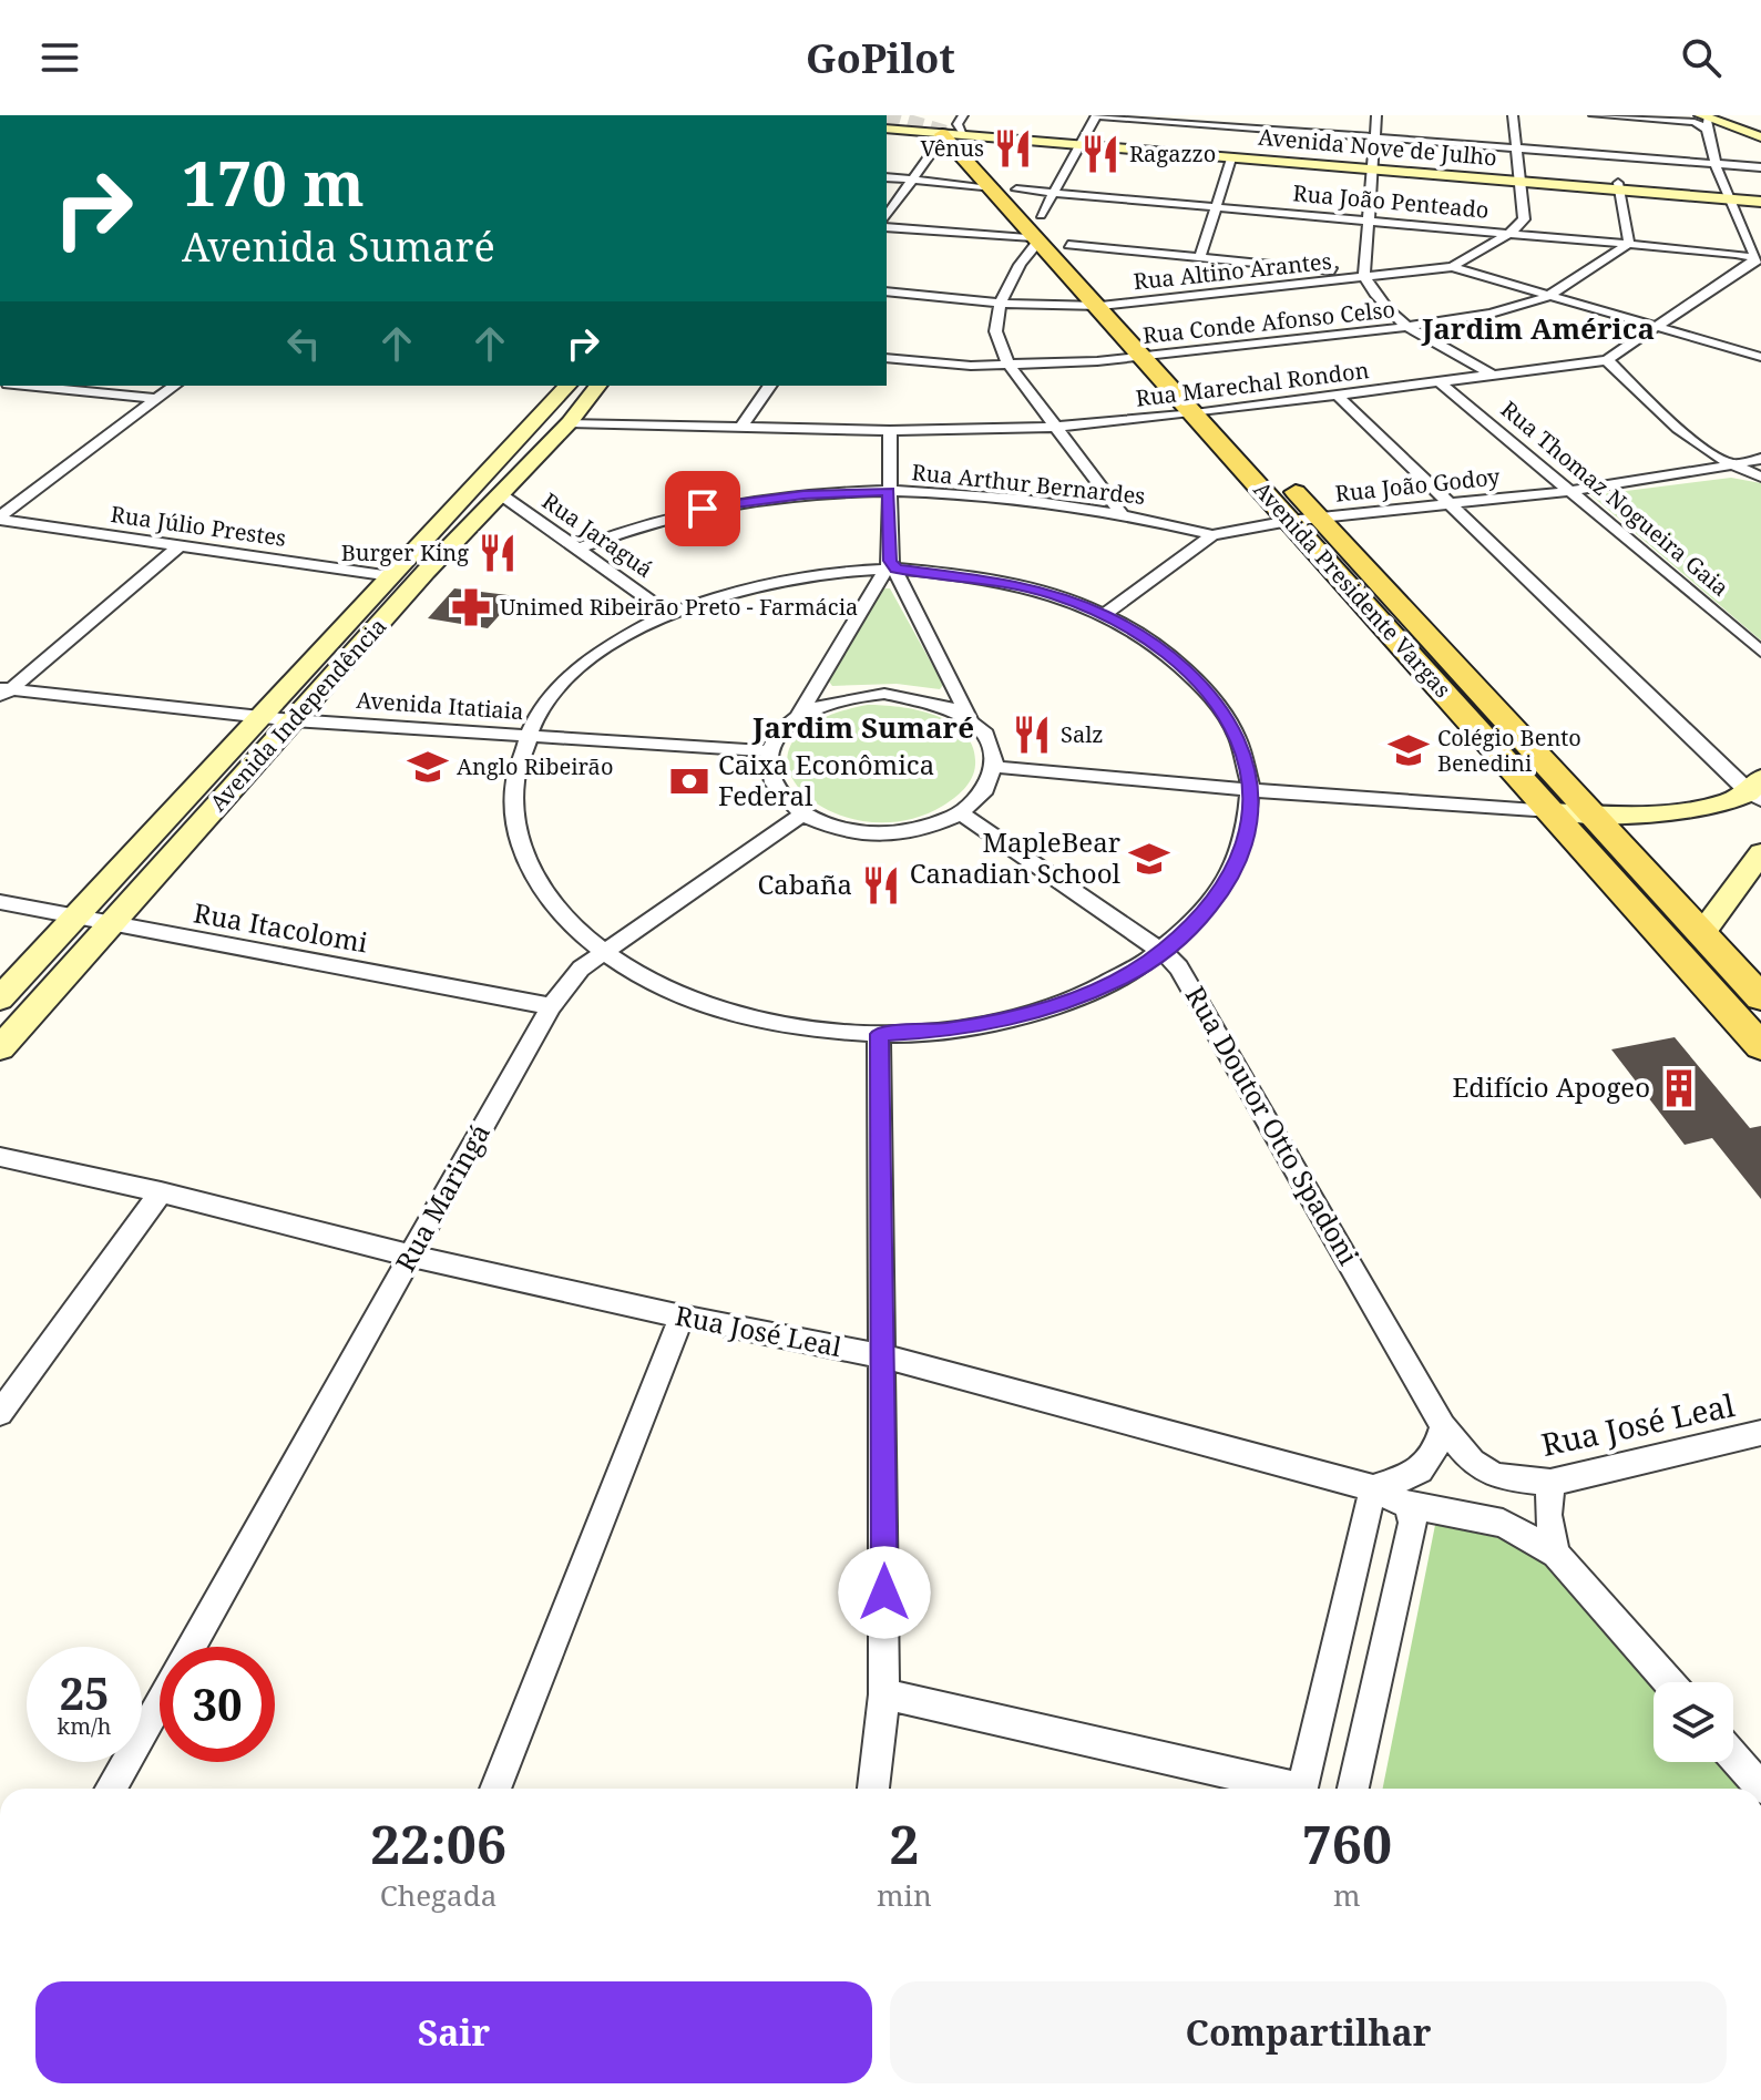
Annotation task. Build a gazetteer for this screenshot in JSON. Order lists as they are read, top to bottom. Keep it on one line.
{"streets":{"main road":["Avenida Nove de Julho","Avenida Presidente Vargas","Avenida Independência"],"street":["Rua João Penteado","Rua Altino Arantes","Rua Conde Afonso Celso","Rua Marechal Rondon","Rua Arthur Bernardes","Rua João Godoy","Rua Thomaz Nogueira Gaia","Rua Júlio Prestes","Rua Jaraguá","Avenida Itatiaia","Rua Itacolomi","Rua Doutor Otto Spadoni","Rua Maringá","Rua José Leal"]},"crossings":[["Avenida Nove de Julho","Avenida Presidente Vargas"],["Rua João Penteado","Rua Altino Arantes"],["Rua João Penteado","Rua Conde Afonso Celso"],["Rua João Penteado","Rua Marechal Rondon"],["Rua Altino Arantes","Avenida Presidente Vargas"],["Rua Conde Afonso Celso","Avenida Presidente Vargas"],["Rua Marechal Rondon","Rua Thomaz Nogueira Gaia"],["Rua Marechal Rondon","Avenida Presidente Vargas"],["Rua Marechal Rondon","Avenida Independência"],["Rua Arthur Bernardes","Rua João Godoy"],["Rua Arthur Bernardes","Rua Jaraguá"],["Rua João Godoy","Rua Thomaz Nogueira Gaia"],["Rua João Godoy","Avenida Presidente Vargas"],["Rua Júlio Prestes","Avenida Independência"],["Rua Jaraguá","Avenida Independência"],["Avenida Itatiaia","Avenida Independência"],["Avenida Itatiaia","Rua Doutor Otto Spadoni"],["Avenida Itatiaia","Rua Maringá"],["Avenida Independência","Rua Itacolomi"],["Rua Itacolomi","Rua Maringá"],["Rua Doutor Otto Spadoni","Rua Maringá"],["Rua Doutor Otto Spadoni","Rua José Leal"],["Rua Maringá","Rua José Leal"]],"districts":["Jardim América","Jardim Sumaré"],"places":{"restaurant":["Vênus","Ragazzo","Burger King","Salz","Cabaña"],"pharmacy":["Unimed Ribeirão Preto - Farmácia"],"school or university":["Colégio Bento Benedini","Anglo Ribeirão","MapleBear Canadian School"],"bank":["Caixa Econômica Federal"],"building":["Edifício Apogeo"]},"page":{"header":"GoPilot","turn":["170 m","Avenida Sumaré"],"speed":"25 km/h","limit":"30","eta":["22:06","Chegada","2","min","760","m"],"buttons":["Sair","Compartilhar"]}}
